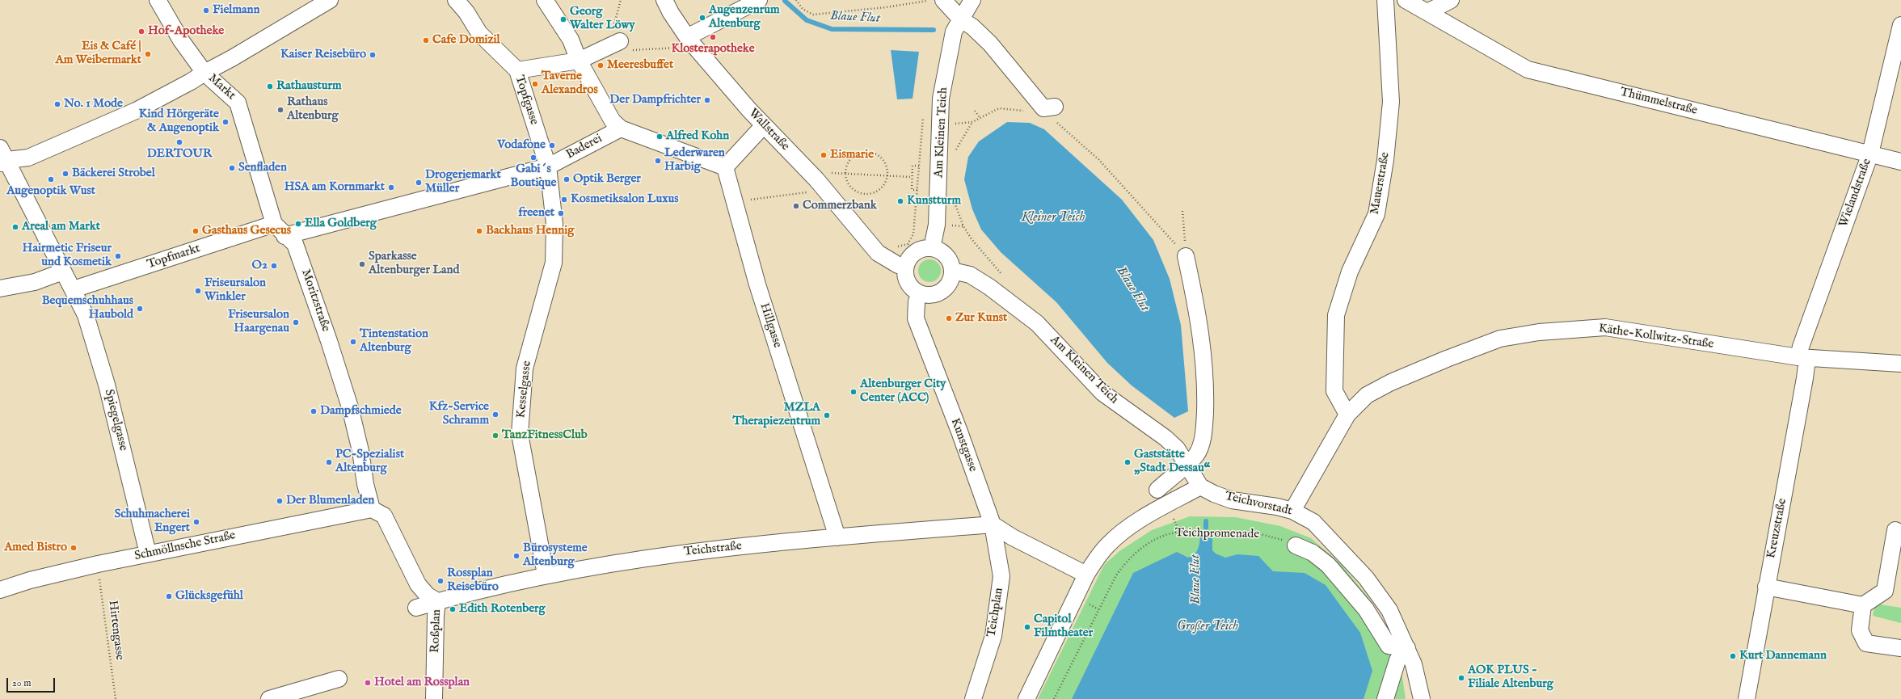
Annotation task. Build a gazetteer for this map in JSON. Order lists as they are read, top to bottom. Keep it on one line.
{"streets":{"street":["Markt","Topfgasse","Thümmelstraße","Wallstraße","Am Kleinen Teich","Baderei","Mauerstraße","Wielandstraße","Topfmarkt","Moritzstraße","Hillgasse","Käthe-Kollwitz-Straße","Kesselgasse","Spiegelgasse","Kunstgasse","Teichvorstadt","Kreuzstraße","Schmöllnsche Straße","Teichstraße","Teichplan","Roßplan"],"path":["Teichpromenade","Hirtengasse"]},"crossings":[["Markt","Moritzstraße"],["Markt","Spiegelgasse"],["Topfgasse","Baderei"],["Topfgasse","Kesselgasse"],["Thümmelstraße","Wielandstraße"],["Wallstraße","Am Kleinen Teich"],["Wallstraße","Kunstgasse"],["Am Kleinen Teich","Kunstgasse"],["Am Kleinen Teich","Teichvorstadt"],["Baderei","Moritzstraße"],["Baderei","Hillgasse"],["Baderei","Kesselgasse"],["Mauerstraße","Käthe-Kollwitz-Straße"],["Wielandstraße","Käthe-Kollwitz-Straße"],["Wielandstraße","Kreuzstraße"],["Topfmarkt","Moritzstraße"],["Topfmarkt","Spiegelgasse"],["Moritzstraße","Schmöllnsche Straße"],["Moritzstraße","Roßplan"],["Hillgasse","Teichstraße"],["Käthe-Kollwitz-Straße","Teichvorstadt"],["Käthe-Kollwitz-Straße","Kreuzstraße"],["Kesselgasse","Teichstraße"],["Spiegelgasse","Schmöllnsche Straße"],["Kunstgasse","Teichstraße"],["Kunstgasse","Teichplan"],["Schmöllnsche Straße","Hirtengasse"],["Schmöllnsche Straße","Roßplan"],["Teichstraße","Teichplan"],["Teichstraße","Roßplan"]],"water":["Blaue Flut","Kleiner Teich","Großer Teich"],"places":["Fielmann","Augenzenrum Altenburg","Georg Walter Löwy","Hof-Apotheke","Klosterapotheke","Cafe Domizil","Eis & Café | Am Weibermarkt","Kaiser Reisebüro","Meeresbuffet","Taverne Alexandros","Rathausturm","Der Dampfrichter","No. 1 Mode","Rathaus Altenburg","Kind Hörgeräte & Augenoptik","Alfred Kohn","DERTOUR","Vodafone","Eismarie","Gabi´s Boutique","Lederwaren Harbig","Senfladen","Bäckerei Strobel","Augenoptik Wust","Optik Berger","Drogeriemarkt Müller","HSA am Kornmarkt","Kosmetiksalon Luxus","Kunstturm","Commerzbank","freenet","Ella Goldberg","Areal am Markt","Gasthaus Gesecus","Backhaus Hennig","Hairmetic Friseur und Kosmetik","Sparkasse Altenburger Land","O2","Friseursalon Winkler","Bequemschuhhaus Haubold","Zur Kunst","Friseursalon Haargenau","Tintenstation Altenburg","Altenburger City Center (ACC)","Dampfschmiede","Kfz-Service Schramm","MZLA Therapiezentrum","TanzFitnessClub","PC-Spezialist Altenburg","Gaststätte „Stadt Dessau“","Der Blumenladen","Schuhmacherei Engert","Amed Bistro","Bürosysteme Altenburg","Rossplan Reisebüro","Glücksgefühl","Edith Rotenberg","Capitol Filmtheater","Kurt Dannemann","AOK PLUS - Filiale Altenburg","Hotel am Rossplan"],"scale_bar":"20 m"}
